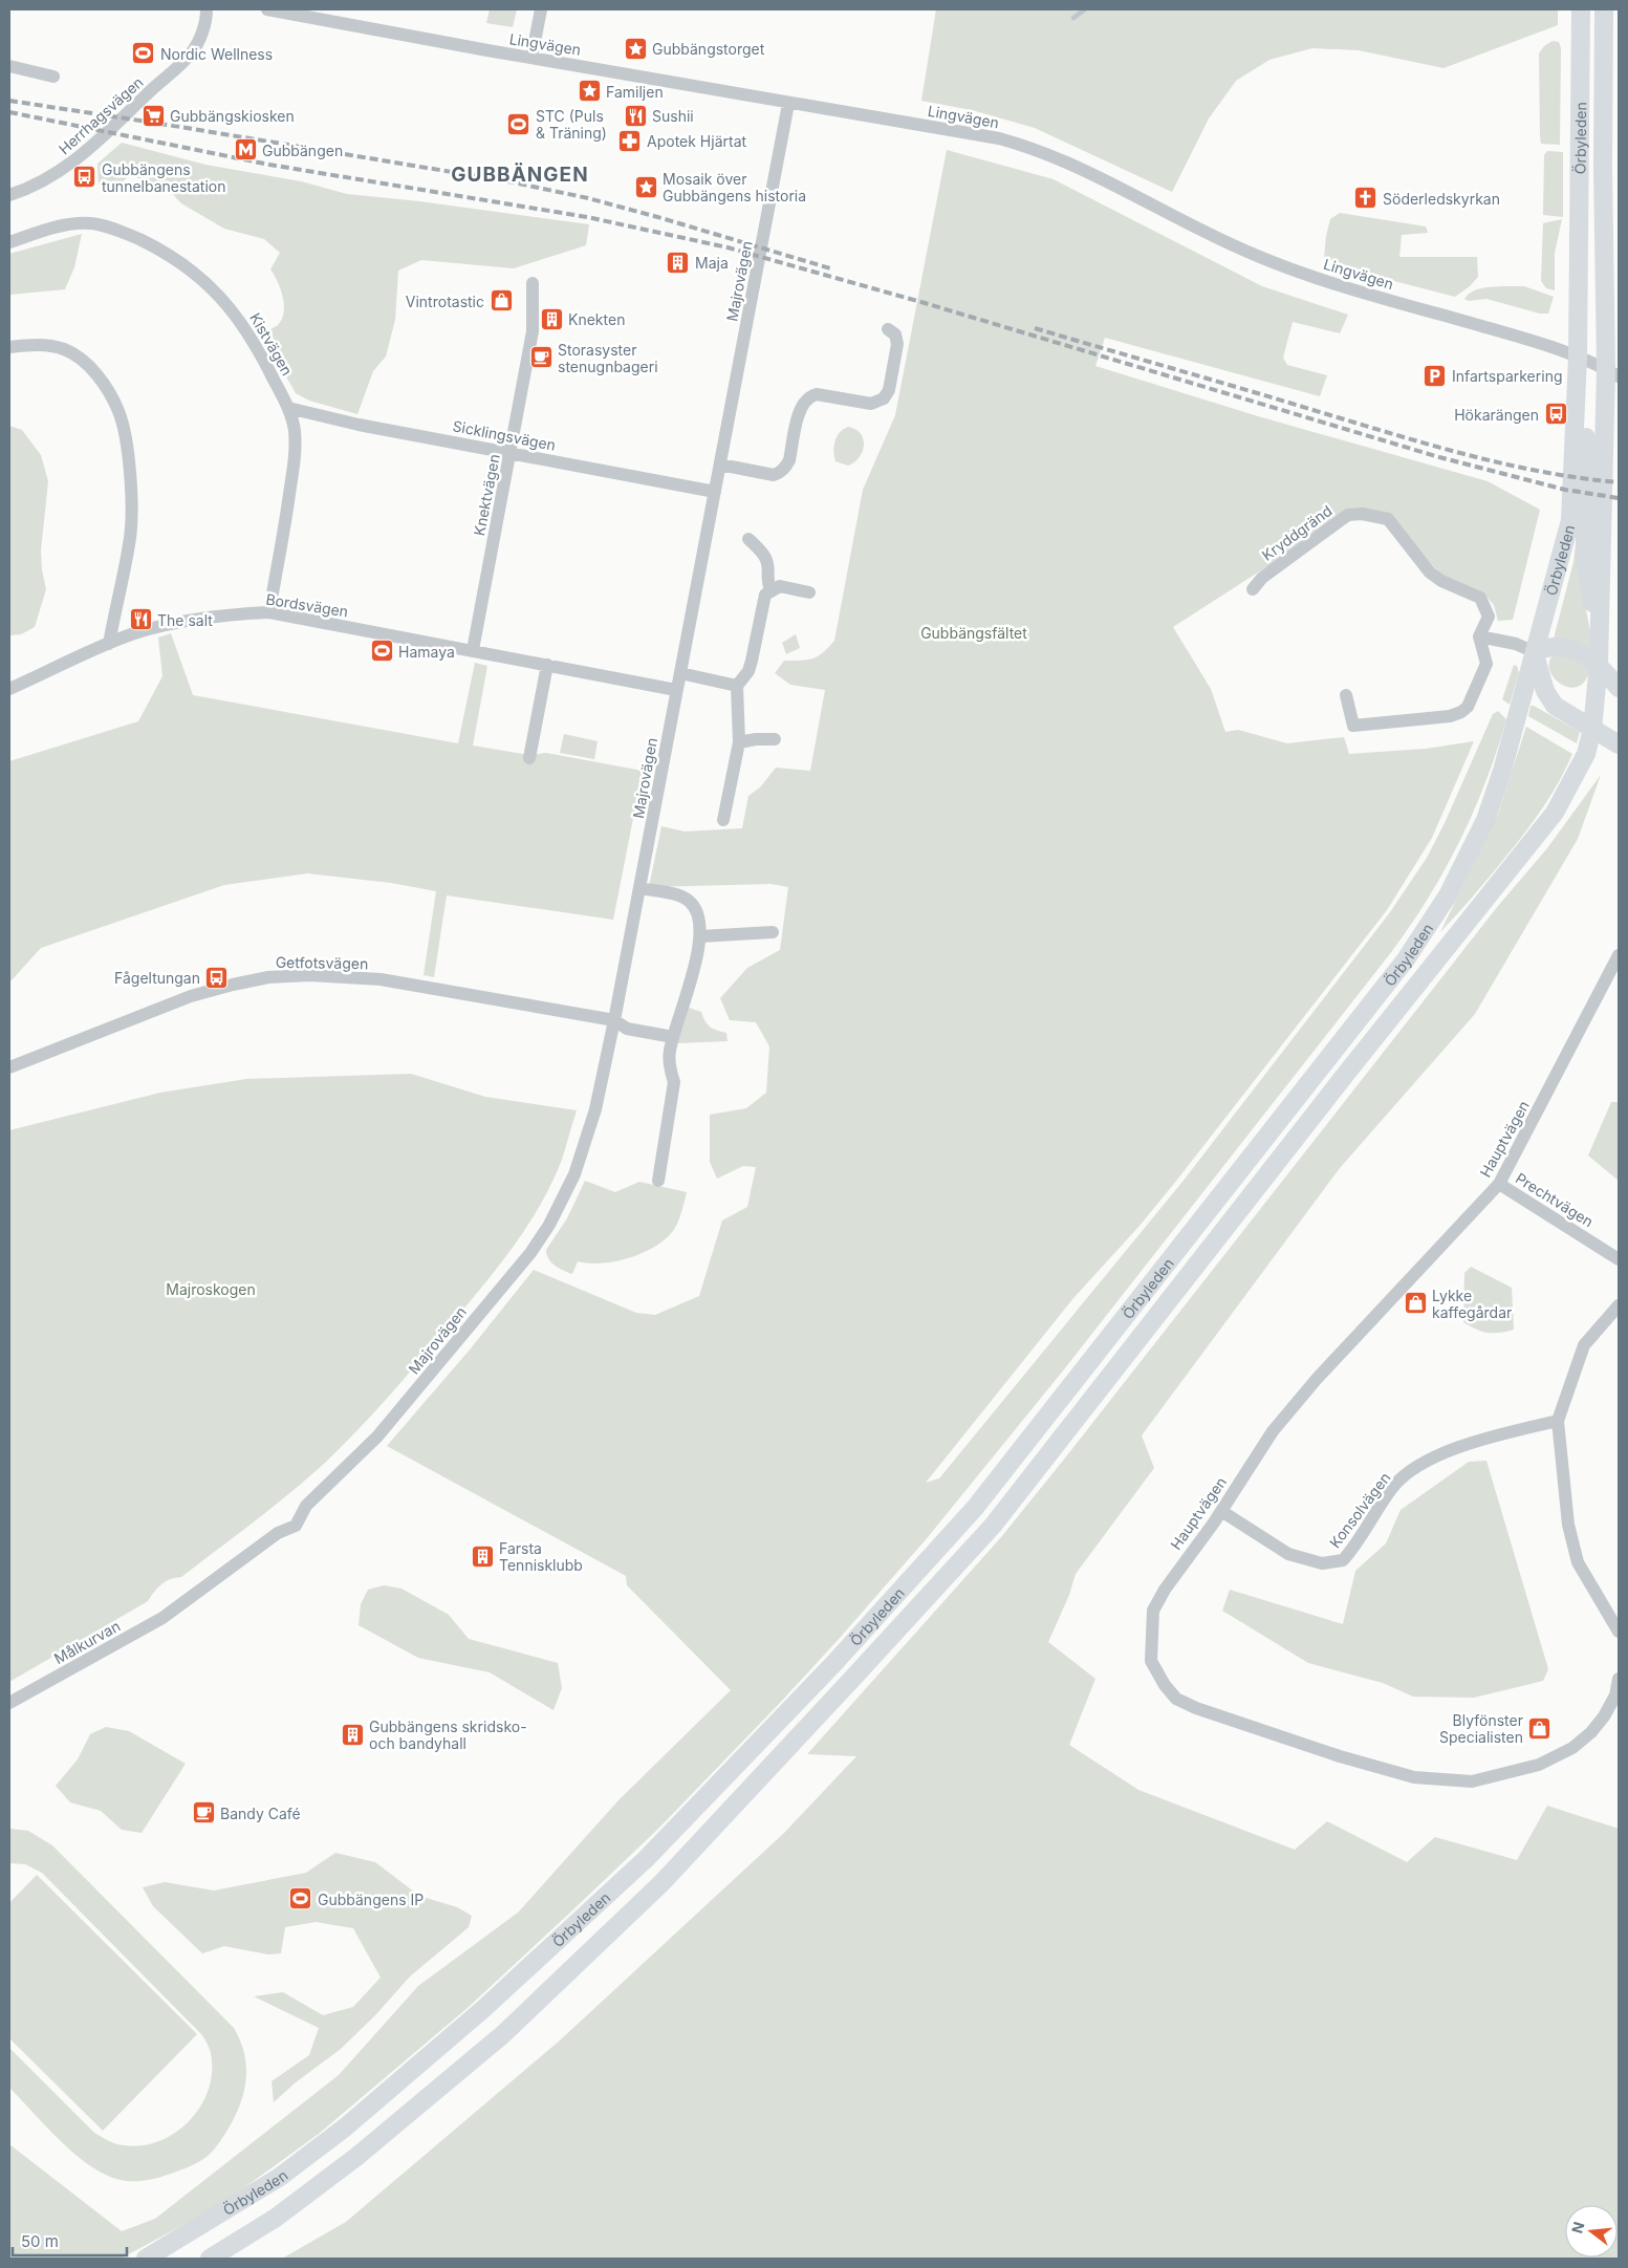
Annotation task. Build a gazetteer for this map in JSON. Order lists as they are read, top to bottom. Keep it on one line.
{"streets":{"main road":["Örbyleden"],"street":["Lingvägen","Herrhagsvägen","Majrovägen","Kistvägen","Sicklingsvägen","Knektvägen","Kryddgränd","Bordsvägen","Getfotsvägen","Hauptvägen","Prechtvägen","Konsolvägen","Målkurvan"]},"crossings":[["Lingvägen","Örbyleden"],["Lingvägen","Majrovägen"],["Majrovägen","Sicklingsvägen"],["Majrovägen","Bordsvägen"],["Majrovägen","Getfotsvägen"],["Majrovägen","Målkurvan"],["Kistvägen","Sicklingsvägen"],["Kistvägen","Bordsvägen"],["Sicklingsvägen","Knektvägen"],["Knektvägen","Bordsvägen"],["Hauptvägen","Prechtvägen"],["Hauptvägen","Konsolvägen"]],"districts":["GUBBÄNGEN"],"parks":["Gubbängsfältet","Majroskogen"],"places":{"place":["Gubbängstorget","Familjen","Mosaik över Gubbängens historia"],"sports":["Nordic Wellness","STC (Puls & Träning)","Hamaya","Gubbängens IP"],"supermarket":["Gubbängskiosken"],"restaurant":["Sushii","The salt"],"pharmacy":["Apotek Hjärtat"],"metro station":["Gubbängen"],"bus stop":["Gubbängens tunnelbanestation","Hökarängen","Fågeltungan"],"church":["Söderledskyrkan"],"building":["Maja","Knekten","Farsta Tennisklubb","Gubbängens skridsko- och bandyhall"],"shop":["Vintrotastic","Lykke kaffegårdar","Blyfönster Specialisten"],"cafe":["Storasyster stenugnbageri","Bandy Café"],"parking":["Infartsparkering"]},"scale_bar":"50 m","north":"left"}
